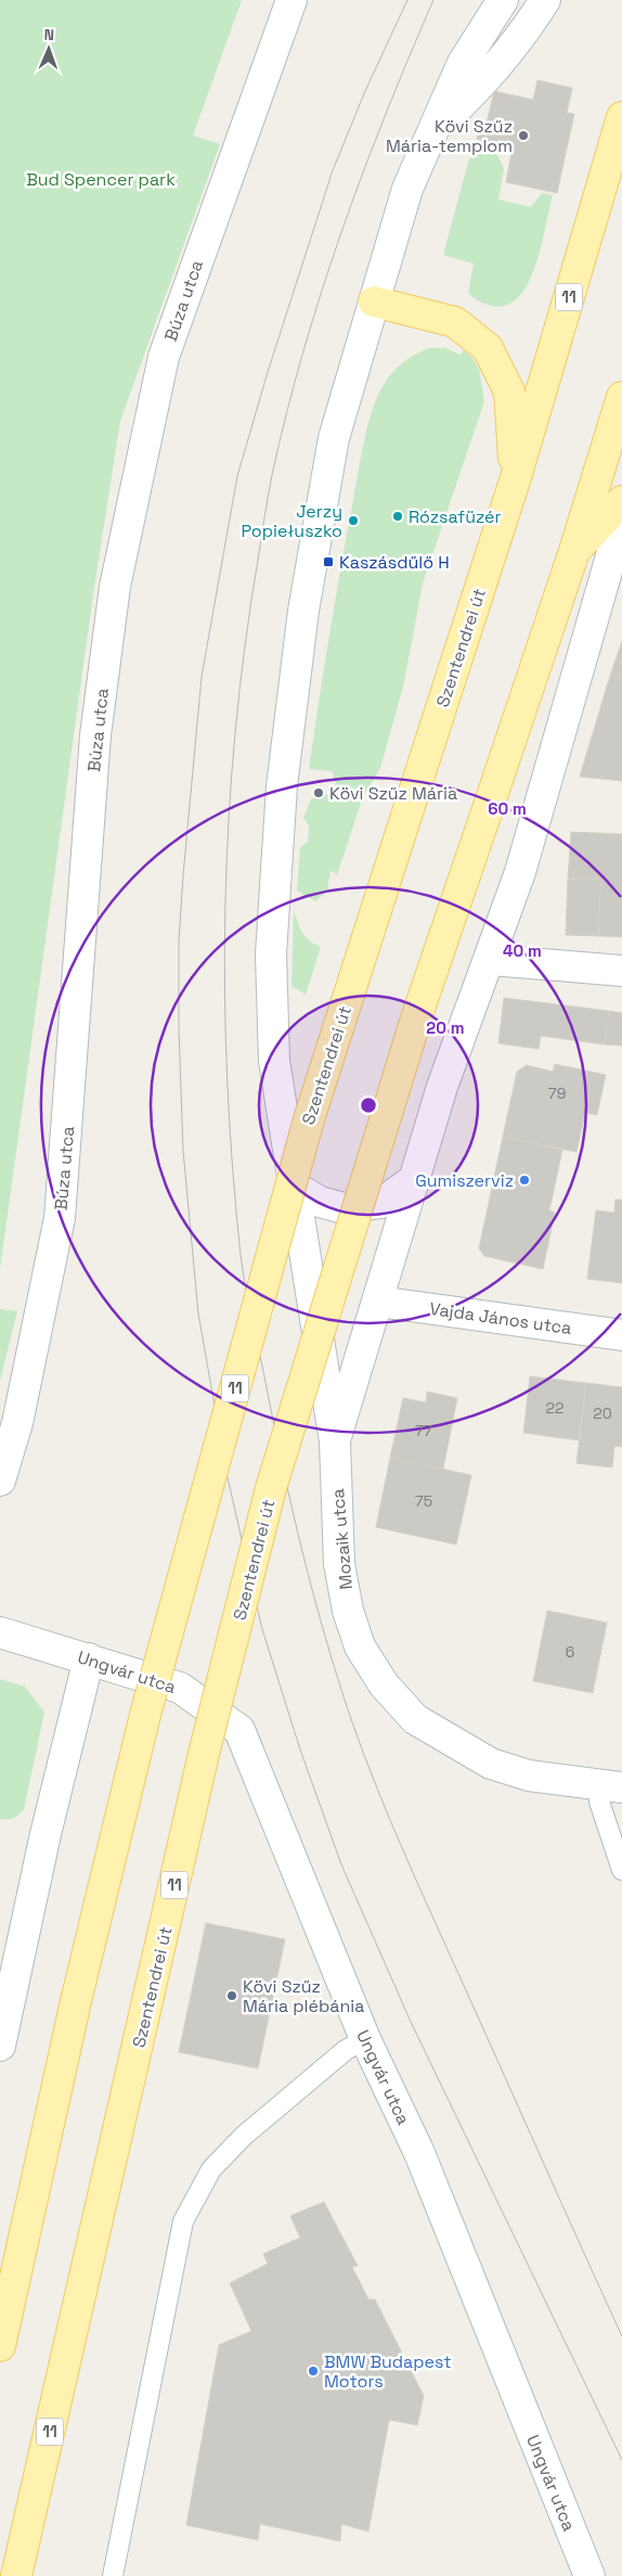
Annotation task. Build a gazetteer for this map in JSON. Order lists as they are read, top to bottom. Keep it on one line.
{"streets":{"main road":["11","Szentendrei út"],"street":["Búza utca","Vajda János utca","Mozaik utca","Ungvár utca"]},"crossings":[["Szentendrei út","Mozaik utca"]],"parks":["Bud Spencer park"],"places":{"other":["Kövi Szűz Mária-templom","Rózsafüzér","Jerzy Popiełuszko","Kövi Szűz Mária","Gumiszerviz","Kövi Szűz Mária plébánia","BMW Budapest Motors"],"transit":["Kaszásdűlő H"]},"house_numbers":["79","22","20","77","75","6"],"north":"top","rings":["60 m","40 m","20 m"]}
